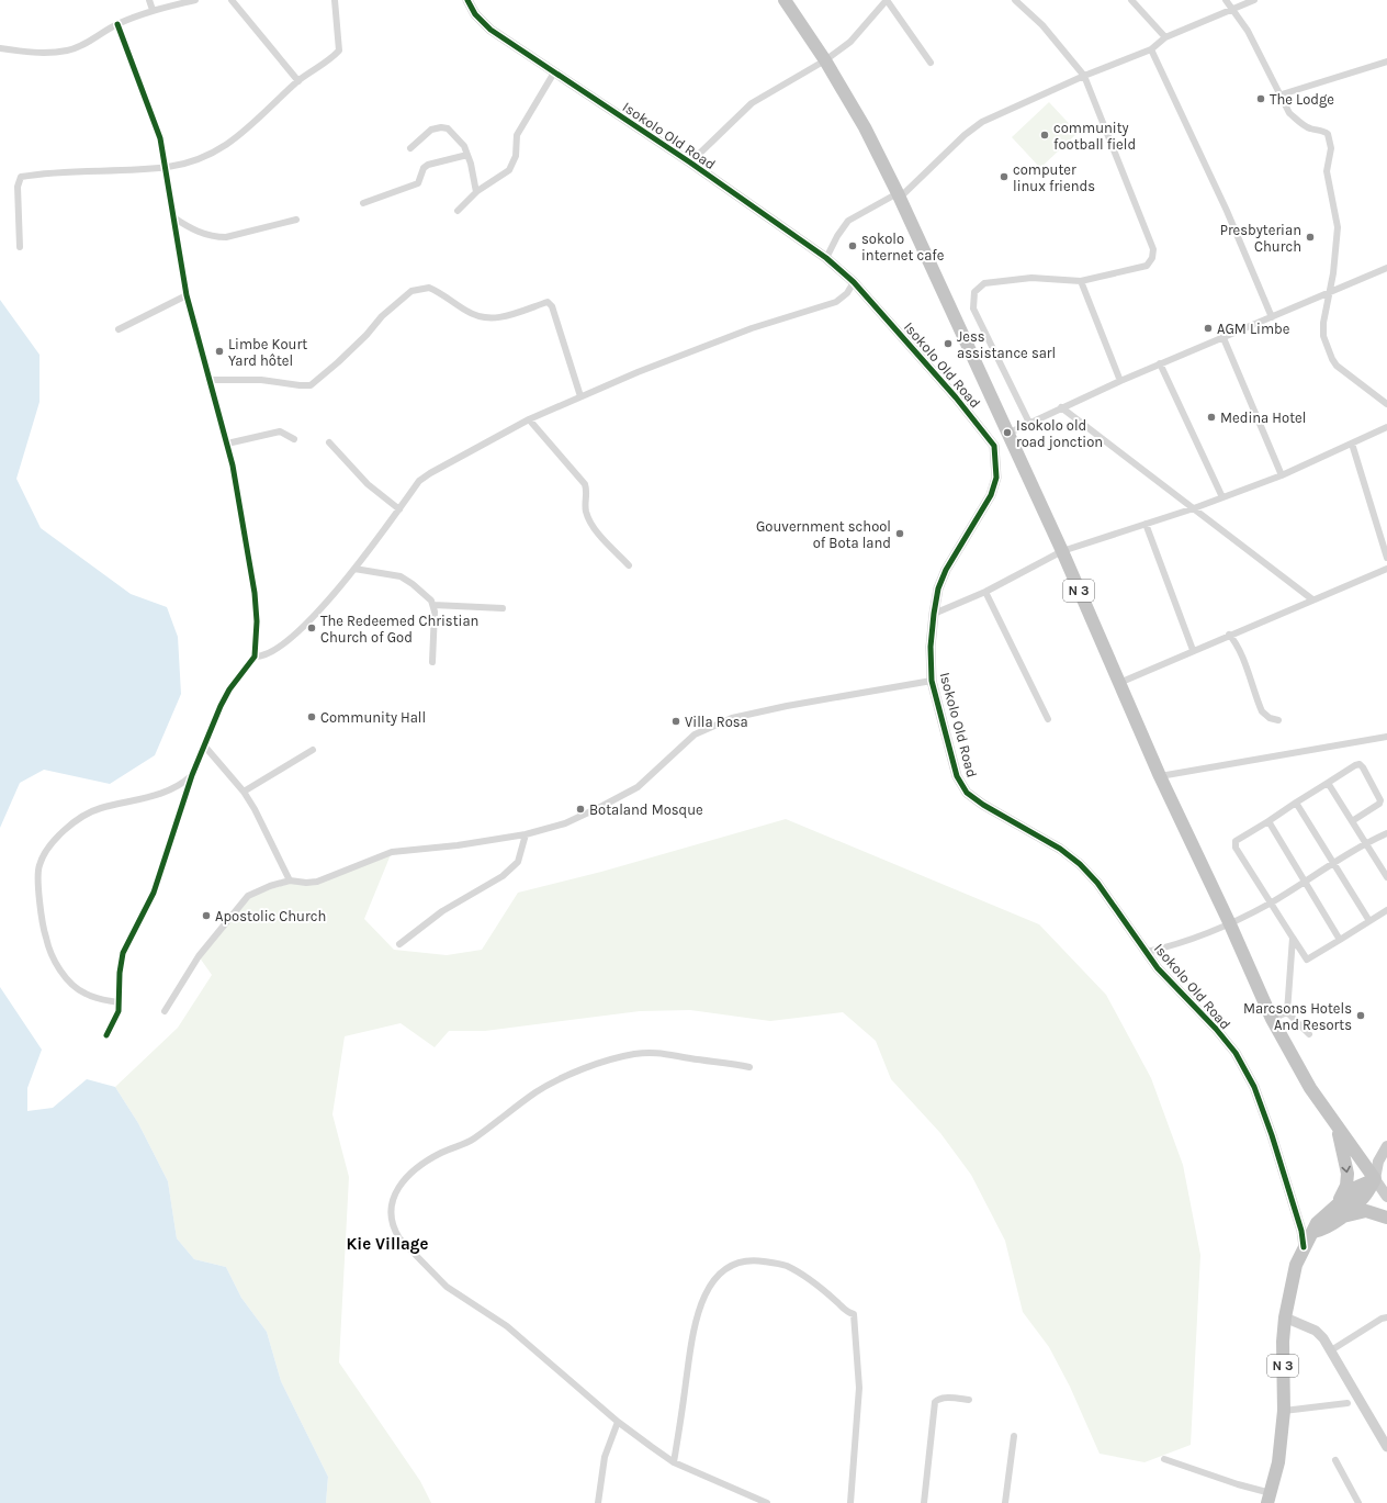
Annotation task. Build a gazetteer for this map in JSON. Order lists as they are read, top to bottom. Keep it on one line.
{"streets":{"highway":["N 3"],"street":["Isokolo Old Road"]},"crossings":[["Isokolo Old Road","N 3"]],"districts":["Kie Village"],"places":["The Lodge","community football field","computer linux friends","Presbyterian Church","sokolo internet cafe","AGM Limbe","Jess assistance sarl","Limbe Kourt Yard hôtel","Medina Hotel","Isokolo old road jonction","Gouvernment school of Bota land","The Redeemed Christian Church of God","Community Hall","Villa Rosa","Botaland Mosque","Apostolic Church","Marcsons Hotels And Resorts"]}
